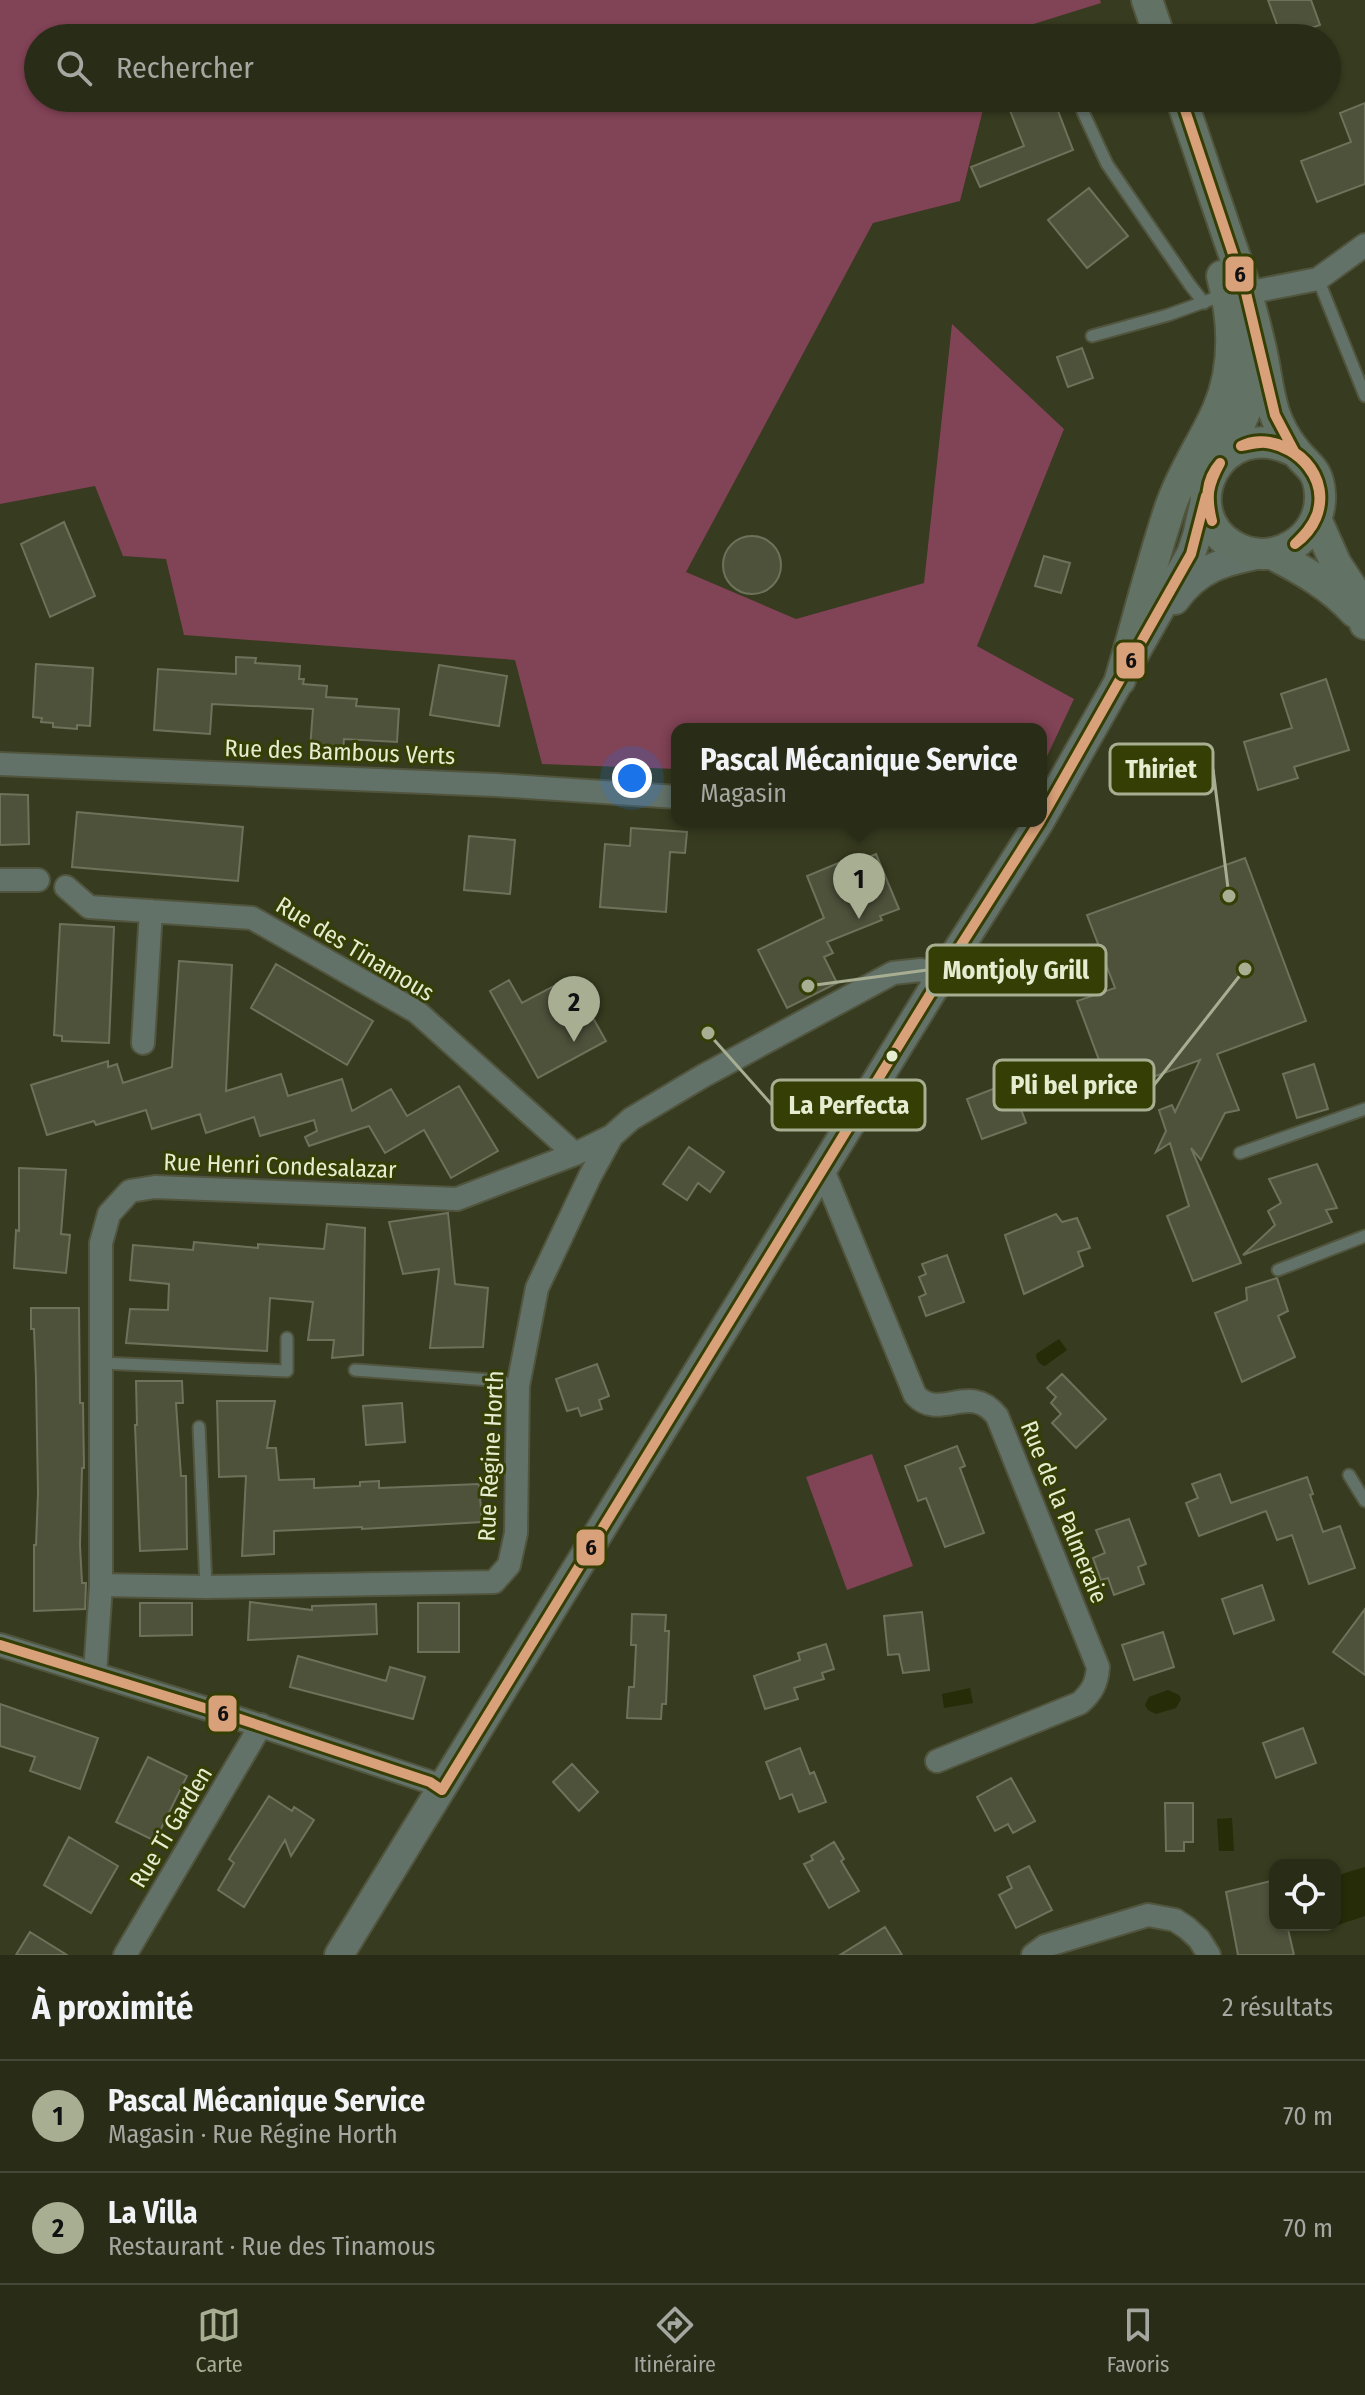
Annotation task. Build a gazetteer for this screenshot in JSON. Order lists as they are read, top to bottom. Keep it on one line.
{"streets":{"street":["Rue des Bambous Verts","Rue des Tinamous","Rue Henri Condesalazar","Rue Régine Horth","Rue de la Palmeraie","Rue Ti Garden"]},"crossings":[["Rue des Tinamous","Rue Henri Condesalazar"],["Rue Henri Condesalazar","Rue Régine Horth"]],"places":["Thiriet","Pli bel price","Montjoly Grill","La Perfecta"],"lines":["transit line 6"],"page":{"search":"Rechercher","popup":["Pascal Mécanique Service","Magasin"],"pins":["1","2"],"heading":["À proximité","2 résultats"],"list":[{"mark":"1","name":"Pascal Mécanique Service","note":"Magasin · Rue Régine Horth","value":"70 m"},{"mark":"2","name":"La Villa","note":"Restaurant · Rue des Tinamous","value":"70 m"}],"nav":["Carte","Itinéraire","Favoris"]}}
